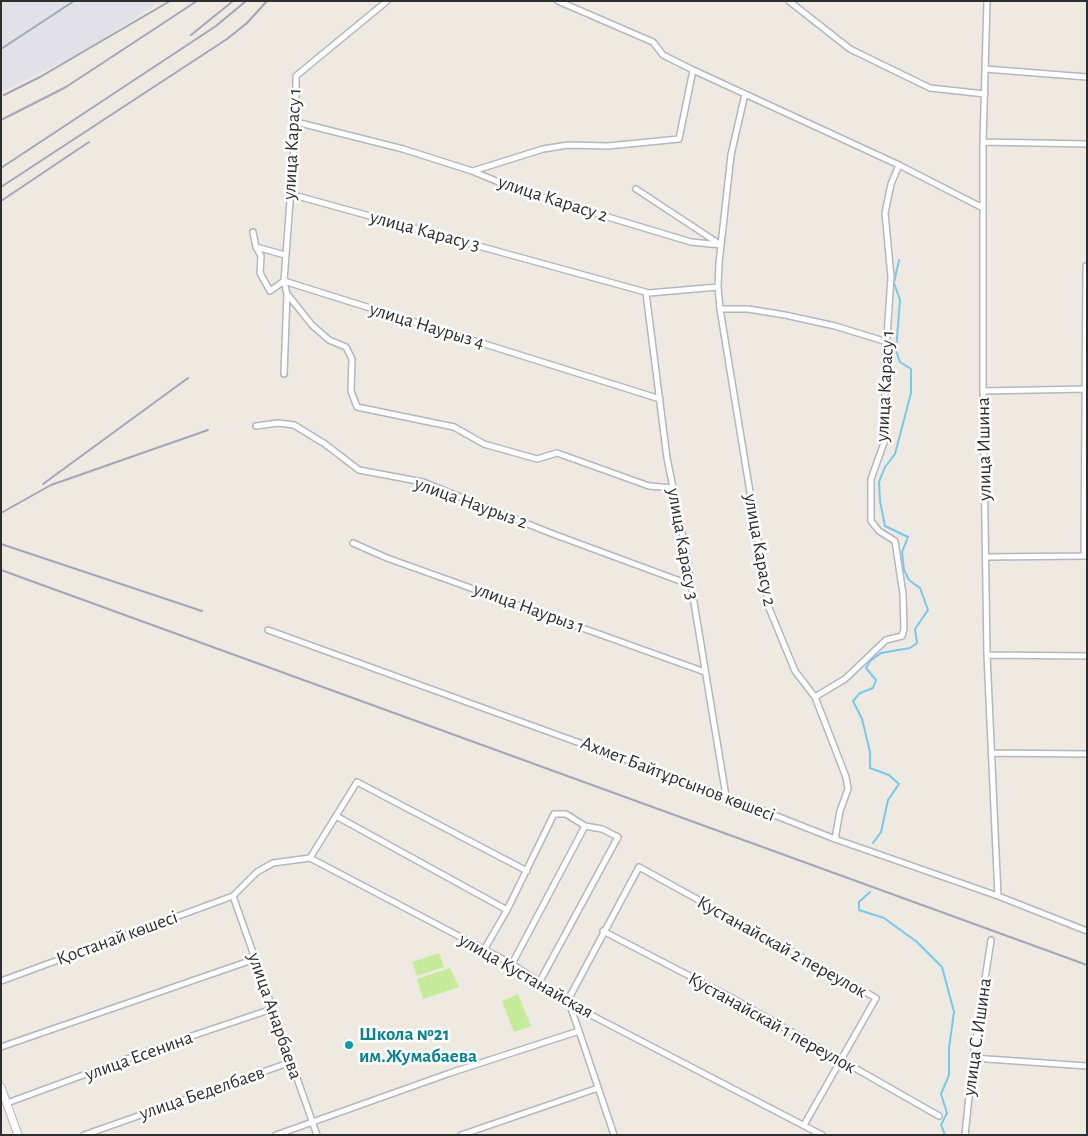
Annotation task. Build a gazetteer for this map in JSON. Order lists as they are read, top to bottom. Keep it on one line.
{"streets":{"street":["улица Карасу 1","улица Карасу 2","улица Карасу 3","улица Наурыз 4","улица Ишина","улица Наурыз 2","улица Наурыз 1","Ахмет Байтұрсынов көшесі","Қостанай көшесі","Кустанайскай 2 переулок","улица Кустанайская","улица Анарбаева","Кустанайскай 1 переулок","улица С.Ишина","улица Есенина","улица Беделбаев"]},"crossings":[["улица Карасу 1","улица Карасу 2"],["улица Карасу 1","улица Карасу 3"],["улица Карасу 1","улица Наурыз 4"],["улица Карасу 2","улица Карасу 3"],["улица Карасу 2","Ахмет Байтұрсынов көшесі"],["улица Карасу 3","улица Наурыз 4"],["улица Карасу 3","улица Наурыз 2"],["улица Карасу 3","улица Наурыз 1"],["улица Карасу 3","Ахмет Байтұрсынов көшесі"],["улица Ишина","Ахмет Байтұрсынов көшесі"],["Қостанай көшесі","улица Анарбаева"],["Кустанайскай 2 переулок","улица Кустанайская"],["Кустанайскай 2 переулок","Кустанайскай 1 переулок"],["улица Анарбаева","улица Есенина"],["улица Анарбаева","улица Беделбаев"]],"places":["Школа №21 им.Жумабаева"]}
